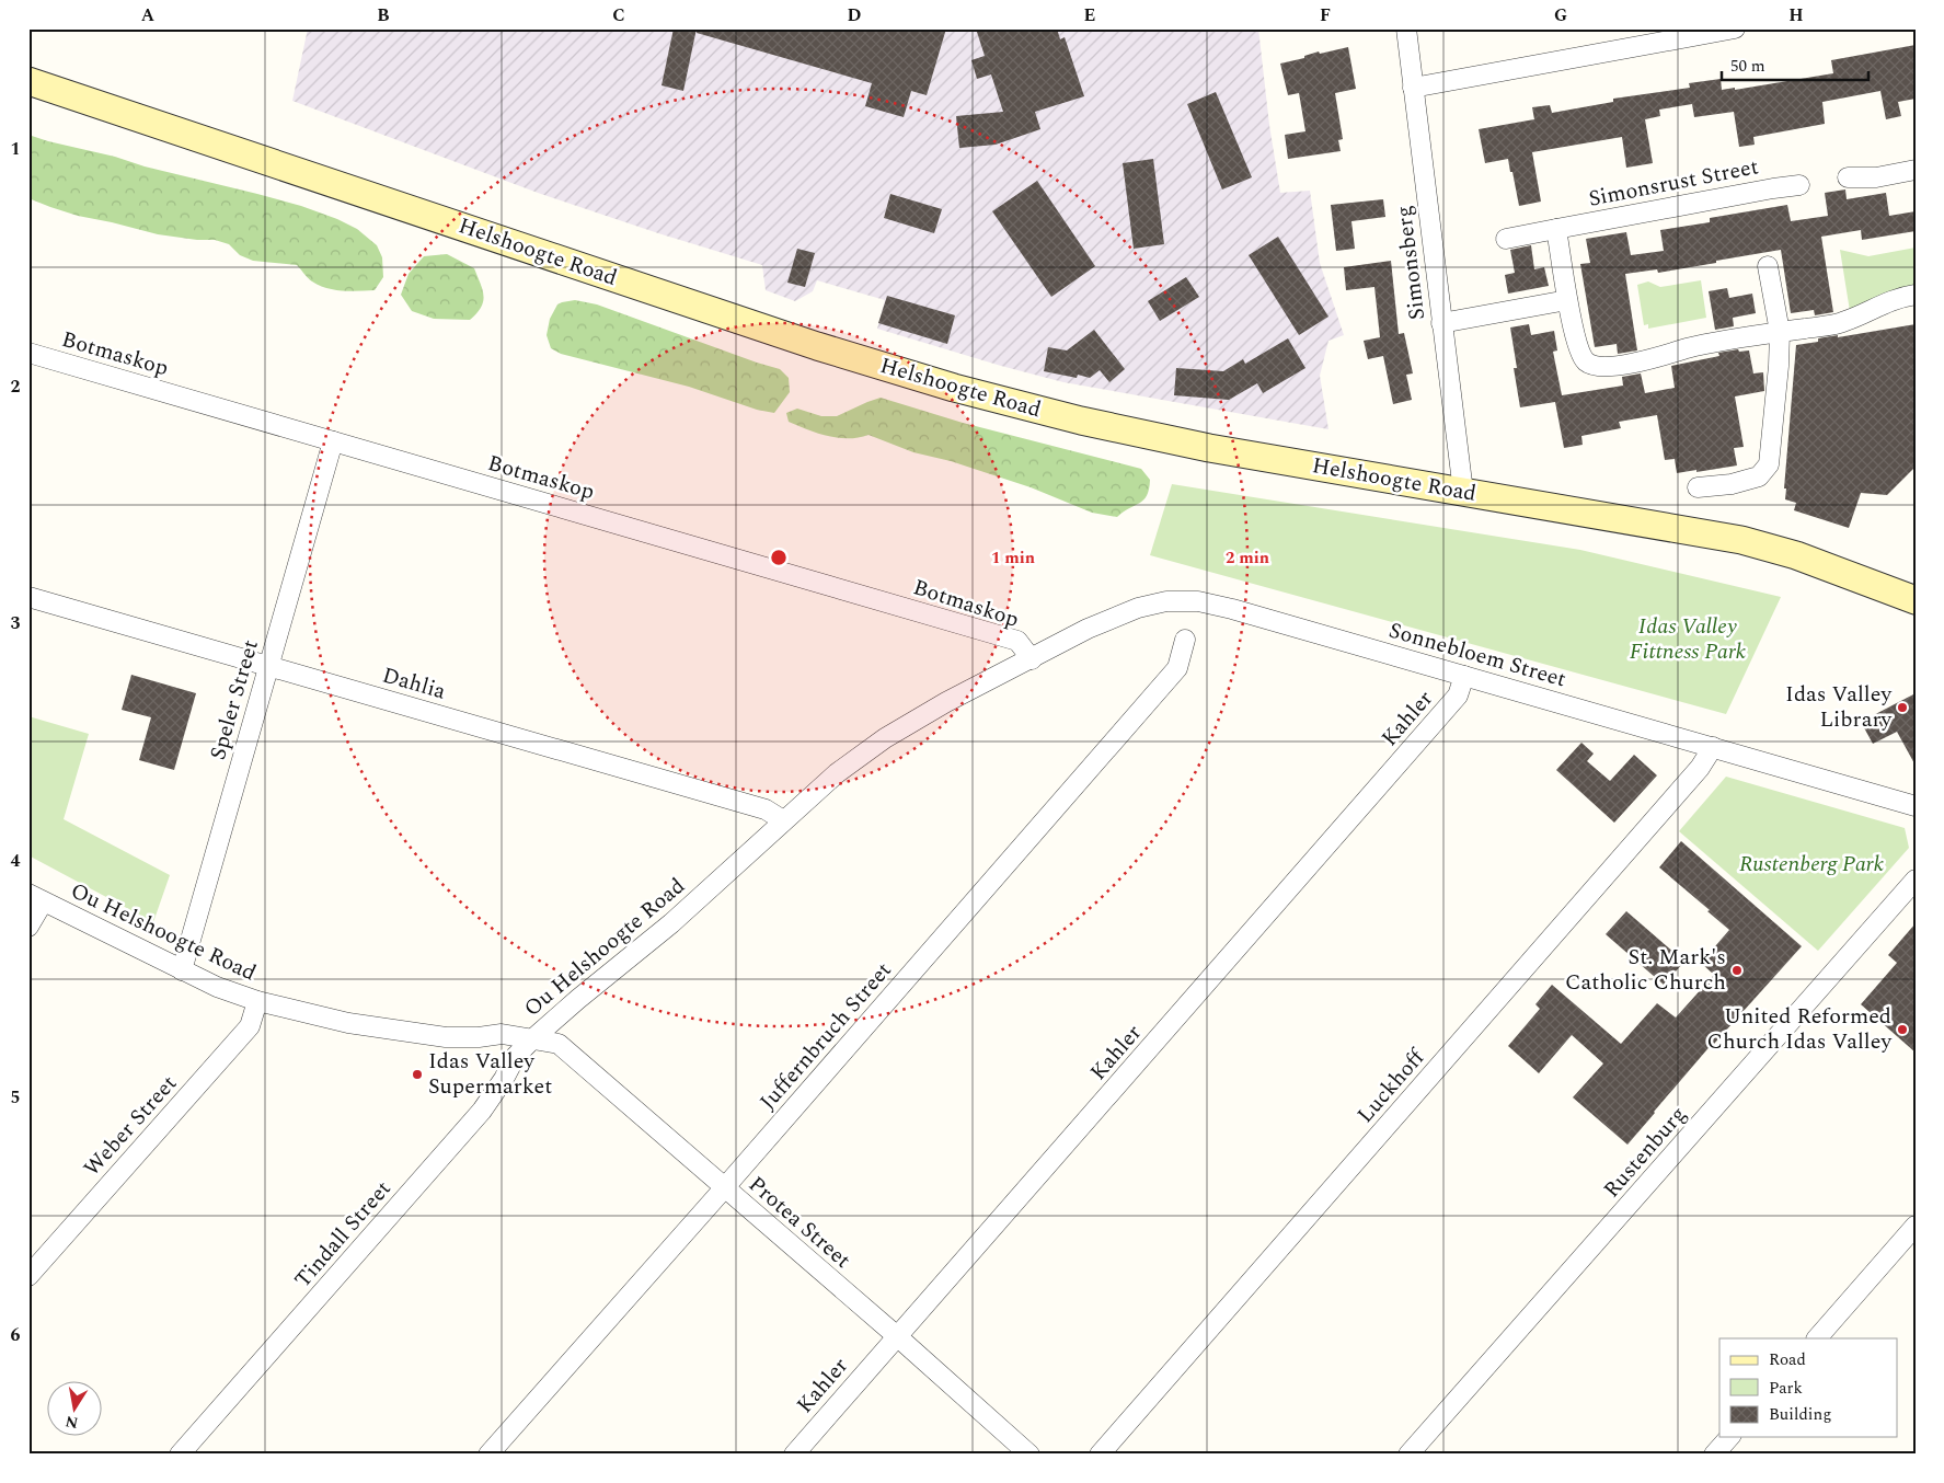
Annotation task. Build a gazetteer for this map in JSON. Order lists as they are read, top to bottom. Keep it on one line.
{"streets":{"main road":["Helshoogte Road"],"street":["Simonsrust Street","Simonsberg","Botmaskop","Sonnebloem Street","Dahlia","Speler Street","Kahler","Ou Helshoogte Road","Juffernbruch Street","Luckhoff","Weber Street","Rustenburg","Protea Street","Tindall Street"]},"crossings":[["Helshoogte Road","Simonsberg"],["Botmaskop","Sonnebloem Street"],["Botmaskop","Speler Street"],["Botmaskop","Ou Helshoogte Road"],["Sonnebloem Street","Kahler"],["Sonnebloem Street","Ou Helshoogte Road"],["Sonnebloem Street","Luckhoff"],["Dahlia","Speler Street"],["Dahlia","Ou Helshoogte Road"],["Speler Street","Ou Helshoogte Road"],["Kahler","Protea Street"],["Ou Helshoogte Road","Weber Street"],["Ou Helshoogte Road","Protea Street"],["Ou Helshoogte Road","Tindall Street"],["Juffernbruch Street","Protea Street"],["Protea Street","Tindall Street"]],"parks":["Idas Valley Fittness Park","Rustenberg Park"],"places":["Idas Valley Library","St. Mark's Catholic Church","United Reformed Church Idas Valley","Idas Valley Supermarket"],"legend":["Road","Park","Building"],"scale_bar":"50 m","north":"bottom","grid":{"columns":["A","B","C","D","E","F","G","H"],"rows":["1","2","3","4","5","6"]},"rings":["1 min","2 min"]}
